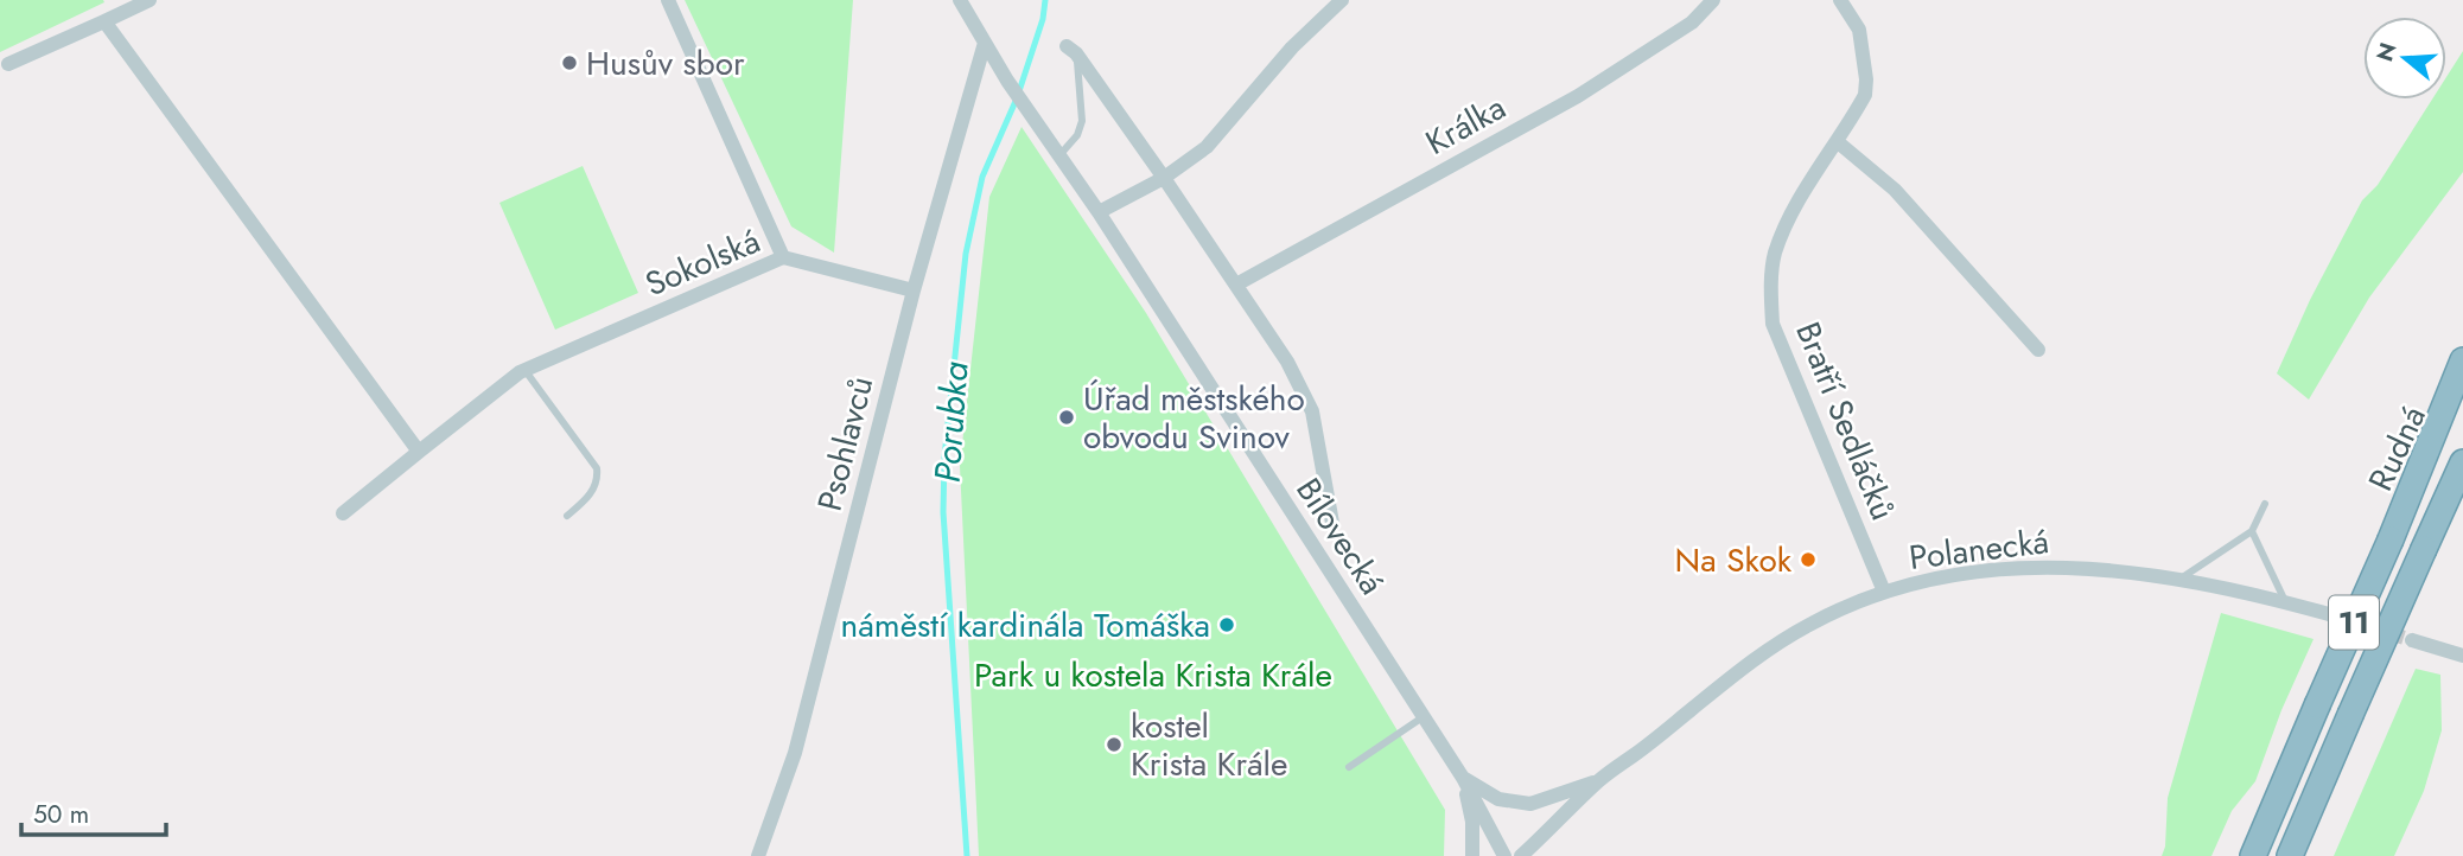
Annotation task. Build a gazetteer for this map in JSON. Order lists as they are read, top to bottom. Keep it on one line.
{"streets":{"highway":["Rudná","11"],"street":["Králka","Sokolská","Bratří Sedláčků","Psohlavců","Bílovecká","Polanecká"]},"crossings":[["Sokolská","Psohlavců"],["Bratří Sedláčků","Polanecká"],["Psohlavců","Bílovecká"],["Rudná","11"]],"water":["Porubka"],"parks":["Park u kostela Krista Krále"],"places":["Husův sbor","Úřad městského obvodu Svinov","Na Skok","náměstí kardinála Tomáška","kostel Krista Krále"],"scale_bar":"50 m","north":"left"}
